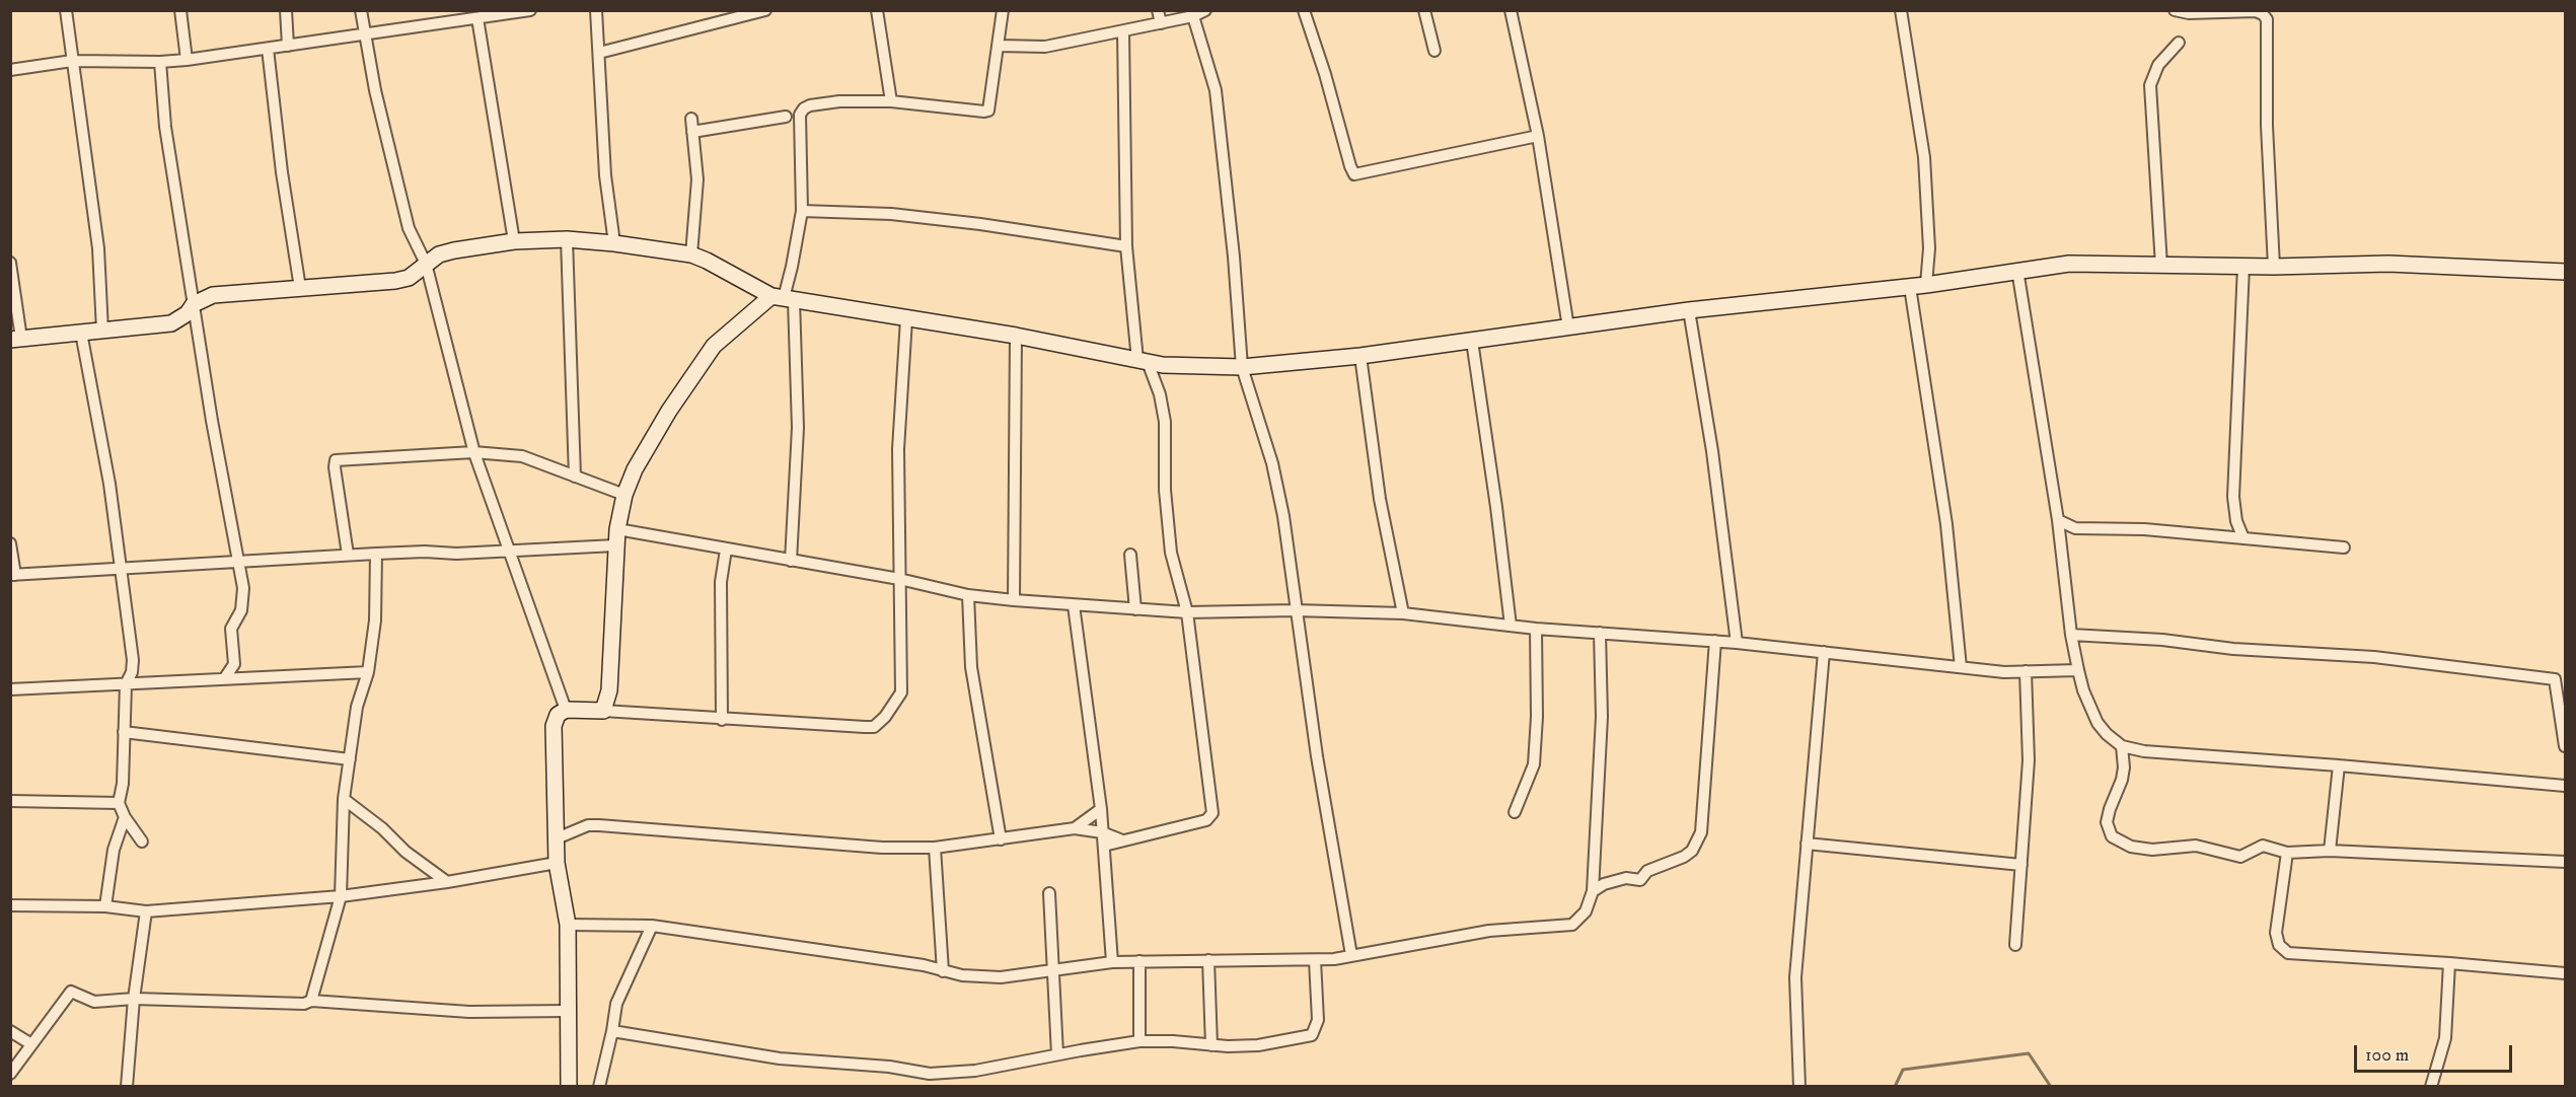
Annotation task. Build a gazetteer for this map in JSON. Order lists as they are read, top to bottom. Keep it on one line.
{"scale_bar":"100 m"}
